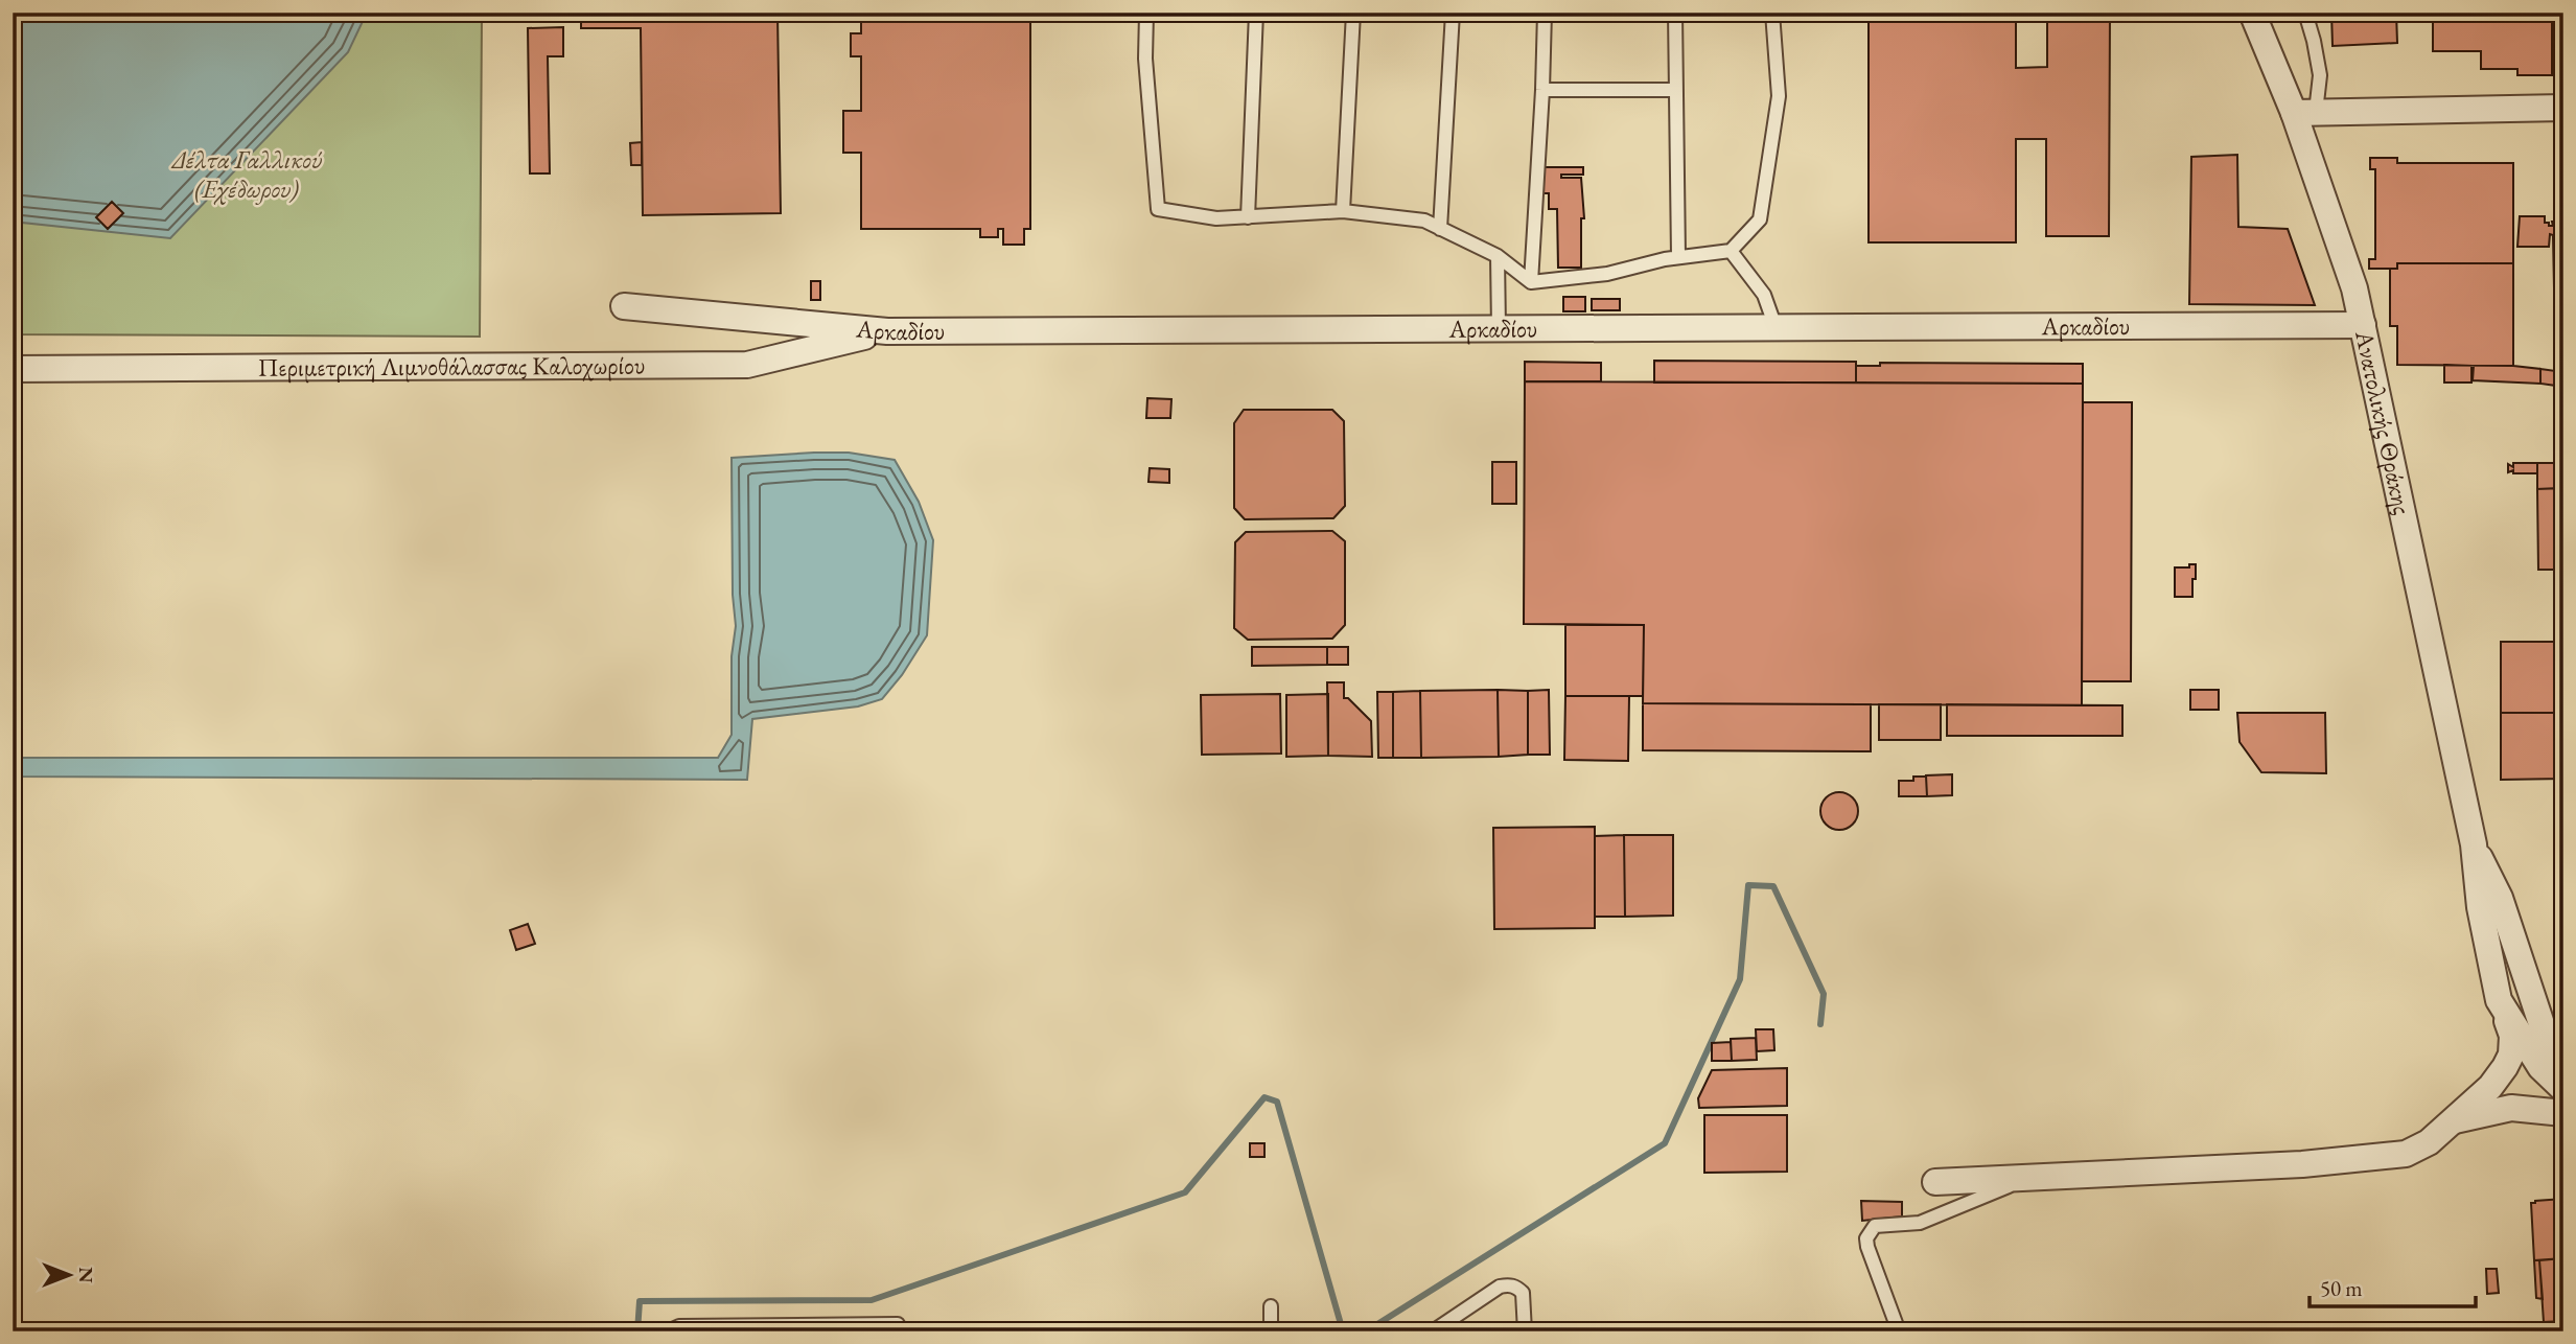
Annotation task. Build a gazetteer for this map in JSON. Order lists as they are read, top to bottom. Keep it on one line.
{"streets":{"street":["Αρκαδίου","Περιμετρική Λιμνοθάλασσας Καλοχωρίου","Ανατολικής Θράκης"]},"crossings":[["Αρκαδίου","Περιμετρική Λιμνοθάλασσας Καλοχωρίου"],["Αρκαδίου","Ανατολικής Θράκης"]],"parks":["Δέλτα Γαλλικού (Εχέδωρου)"],"scale_bar":"50 m","north":"right"}
